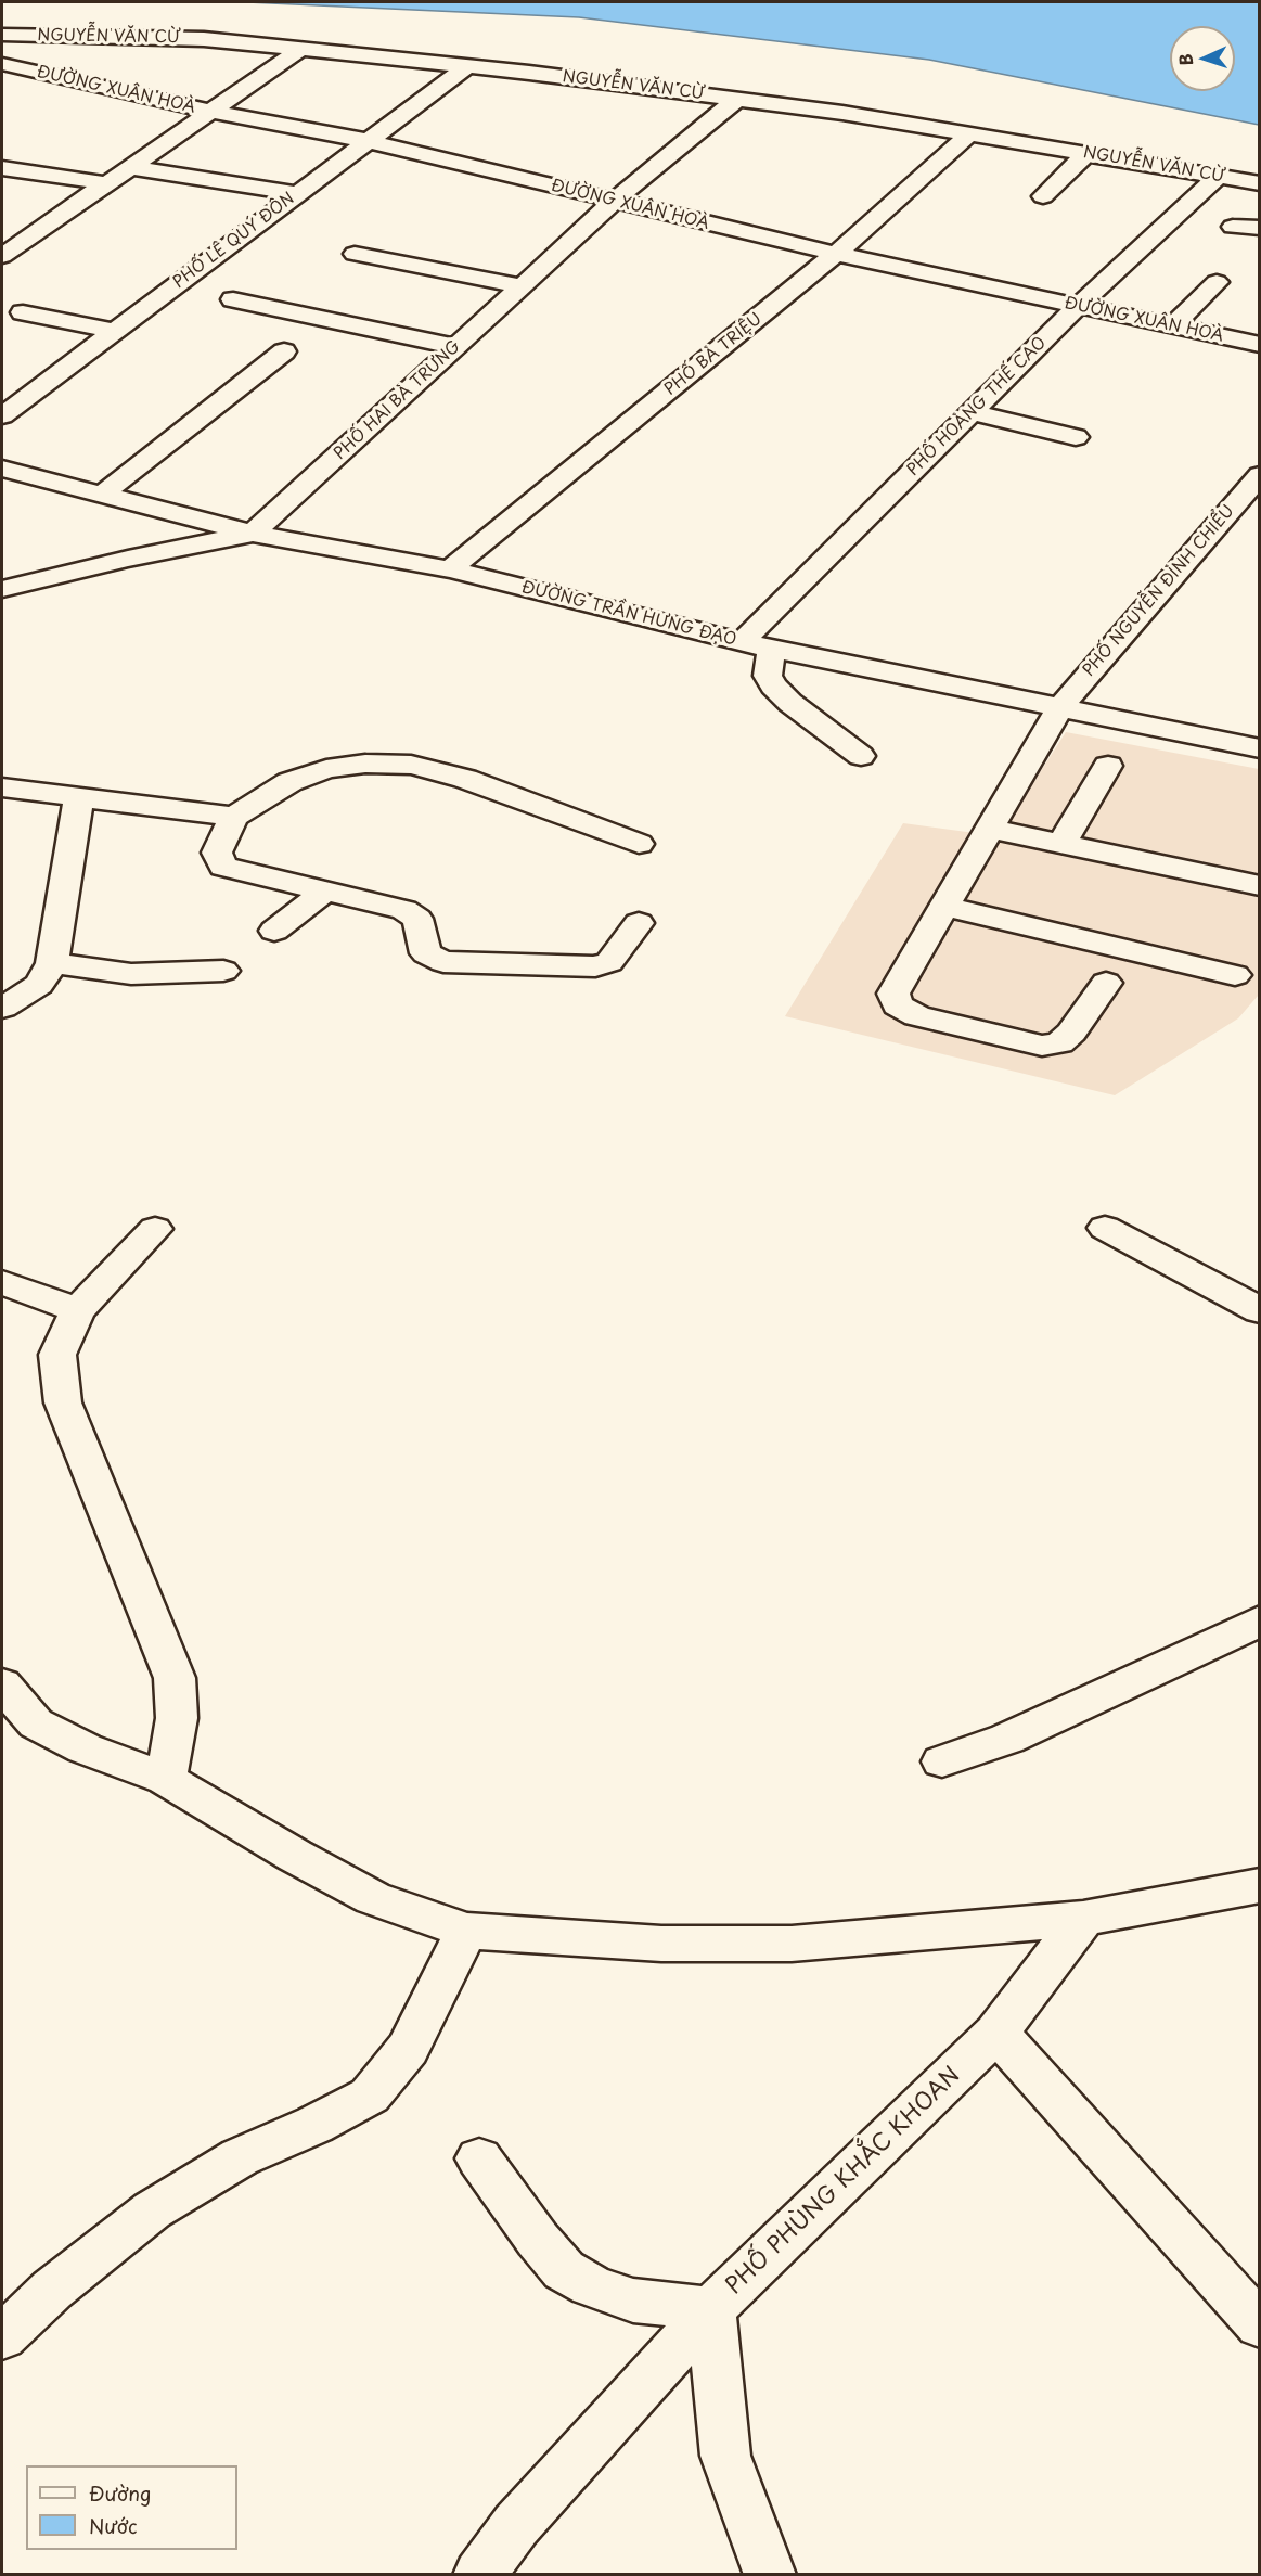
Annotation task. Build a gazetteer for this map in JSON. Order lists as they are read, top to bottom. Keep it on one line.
{"streets":{"street":["NGUYỄN VĂN CỪ","ĐƯỜNG XUÂN HOÀ","PHỐ LÊ QUÝ ĐÔN","PHỐ BÀ TRIỆU","PHỐ HAI BÀ TRƯNG","PHỐ HOÀNG THẾ CAO","PHỐ NGUYỄN ĐÌNH CHIỂU","ĐƯỜNG TRẦN HƯNG ĐẠO","PHỐ PHÙNG KHẮC KHOAN"]},"crossings":[["NGUYỄN VĂN CỪ","PHỐ LÊ QUÝ ĐÔN"],["NGUYỄN VĂN CỪ","PHỐ BÀ TRIỆU"],["NGUYỄN VĂN CỪ","PHỐ HAI BÀ TRƯNG"],["NGUYỄN VĂN CỪ","PHỐ HOÀNG THẾ CAO"],["ĐƯỜNG XUÂN HOÀ","PHỐ LÊ QUÝ ĐÔN"],["ĐƯỜNG XUÂN HOÀ","PHỐ BÀ TRIỆU"],["ĐƯỜNG XUÂN HOÀ","PHỐ HAI BÀ TRƯNG"],["ĐƯỜNG XUÂN HOÀ","PHỐ HOÀNG THẾ CAO"],["PHỐ BÀ TRIỆU","ĐƯỜNG TRẦN HƯNG ĐẠO"],["PHỐ HAI BÀ TRƯNG","ĐƯỜNG TRẦN HƯNG ĐẠO"],["PHỐ HOÀNG THẾ CAO","ĐƯỜNG TRẦN HƯNG ĐẠO"],["PHỐ NGUYỄN ĐÌNH CHIỂU","ĐƯỜNG TRẦN HƯNG ĐẠO"]],"legend":["Đường","Nước"],"north":"left"}
